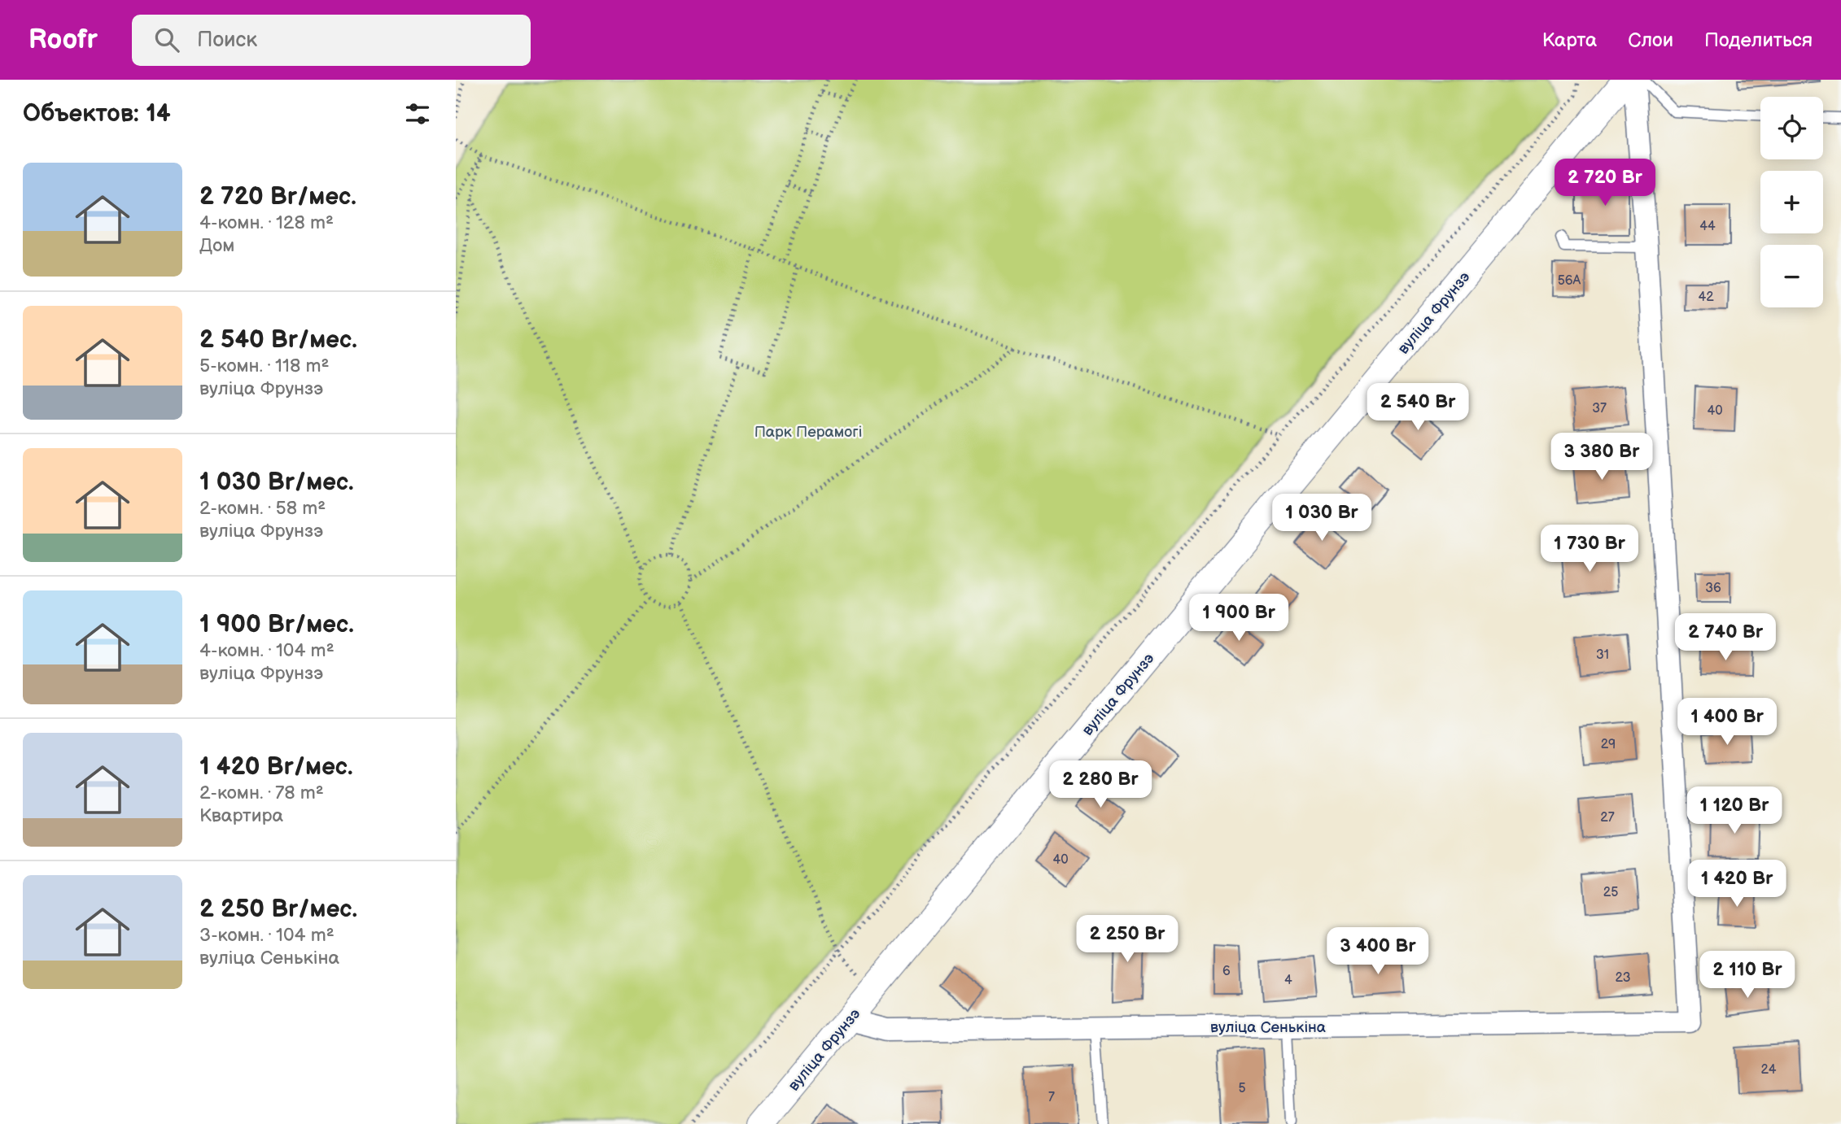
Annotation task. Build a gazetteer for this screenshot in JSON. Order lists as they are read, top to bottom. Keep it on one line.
{"streets":{"street":["вуліца Фрунзэ","вуліца Сенькіна"]},"crossings":[["вуліца Фрунзэ","вуліца Сенькіна"]],"parks":["Парк Перамогі"],"house_numbers":["44","56А","42","37","40","36","31","29","27","40","25","6","23","4","24","5","7"],"page":{"header":"Roofr","search":"Поиск","nav":["Карта","Слои","Поделиться"],"heading":"Объектов: 14","map_buttons":["+","−"],"list":[{"name":"2 720 Br/мес.","note":"4-комн. · 128 m² · Дом"},{"name":"2 540 Br/мес.","note":"5-комн. · 118 m² · вуліца Фрунзэ"},{"name":"1 030 Br/мес.","note":"2-комн. · 58 m² · вуліца Фрунзэ"},{"name":"1 900 Br/мес.","note":"4-комн. · 104 m² · вуліца Фрунзэ"},{"name":"1 420 Br/мес.","note":"2-комн. · 78 m² · Квартира"},{"name":"2 250 Br/мес.","note":"3-комн. · 104 m² · вуліца Сенькіна"}],"price":["2 720 Br","2 540 Br","3 380 Br","1 030 Br","1 730 Br","1 900 Br","2 740 Br","1 400 Br","2 280 Br","1 120 Br","1 420 Br","2 250 Br","3 400 Br","2 110 Br"]}}
